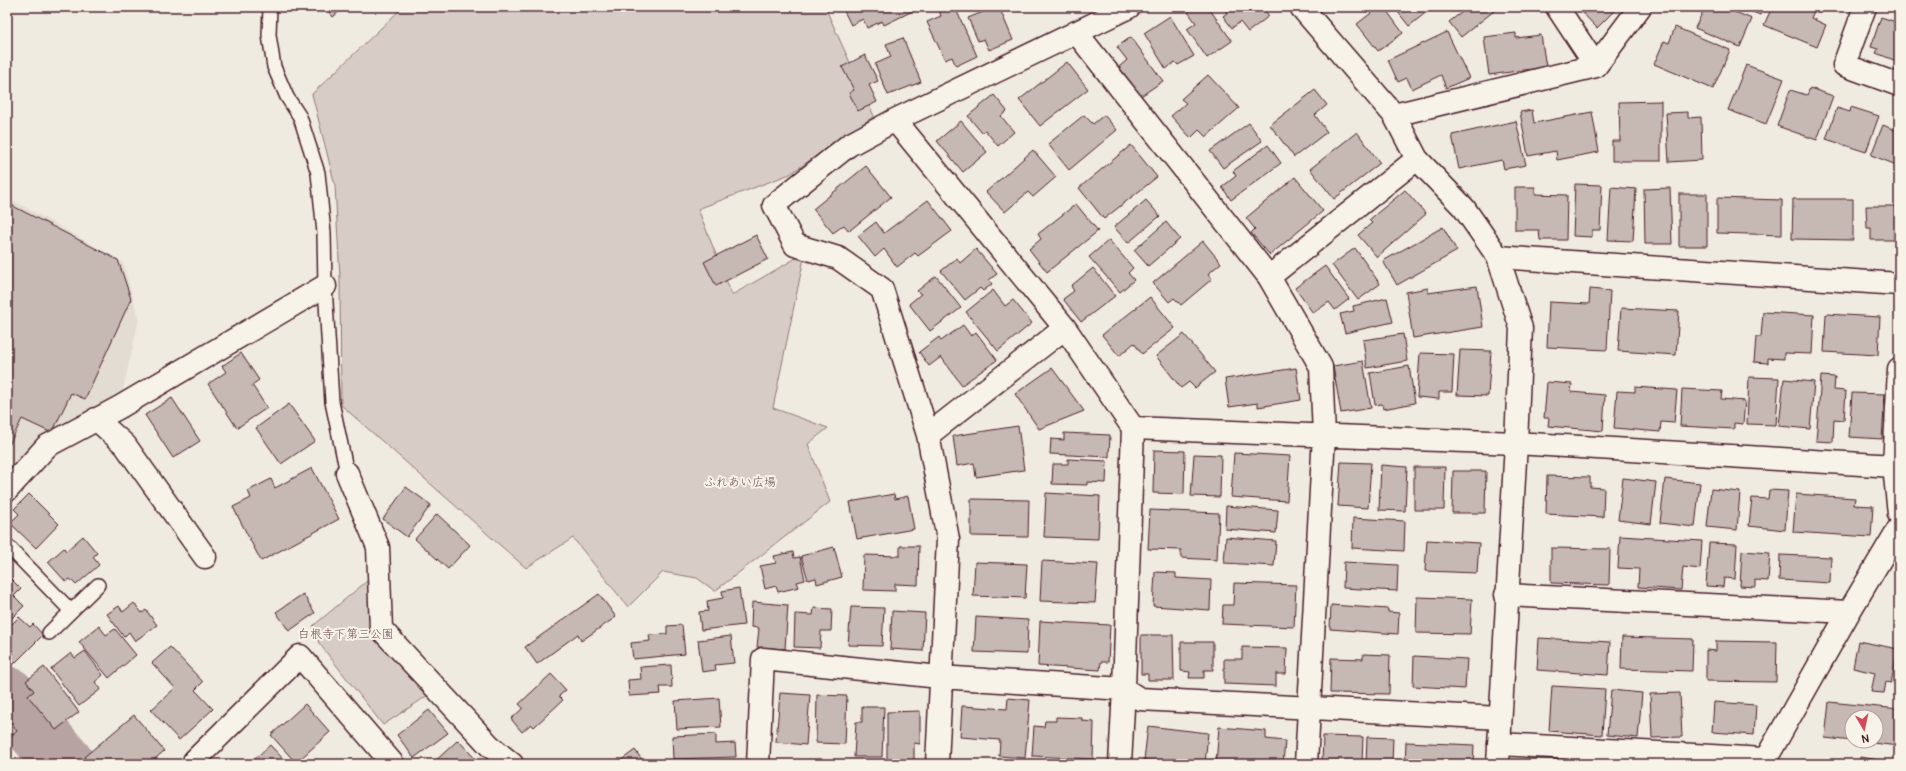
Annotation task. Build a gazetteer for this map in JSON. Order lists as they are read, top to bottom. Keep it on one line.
{"parks":["ふれあい広場","白根寺下第三公園"],"north":"bottom"}
